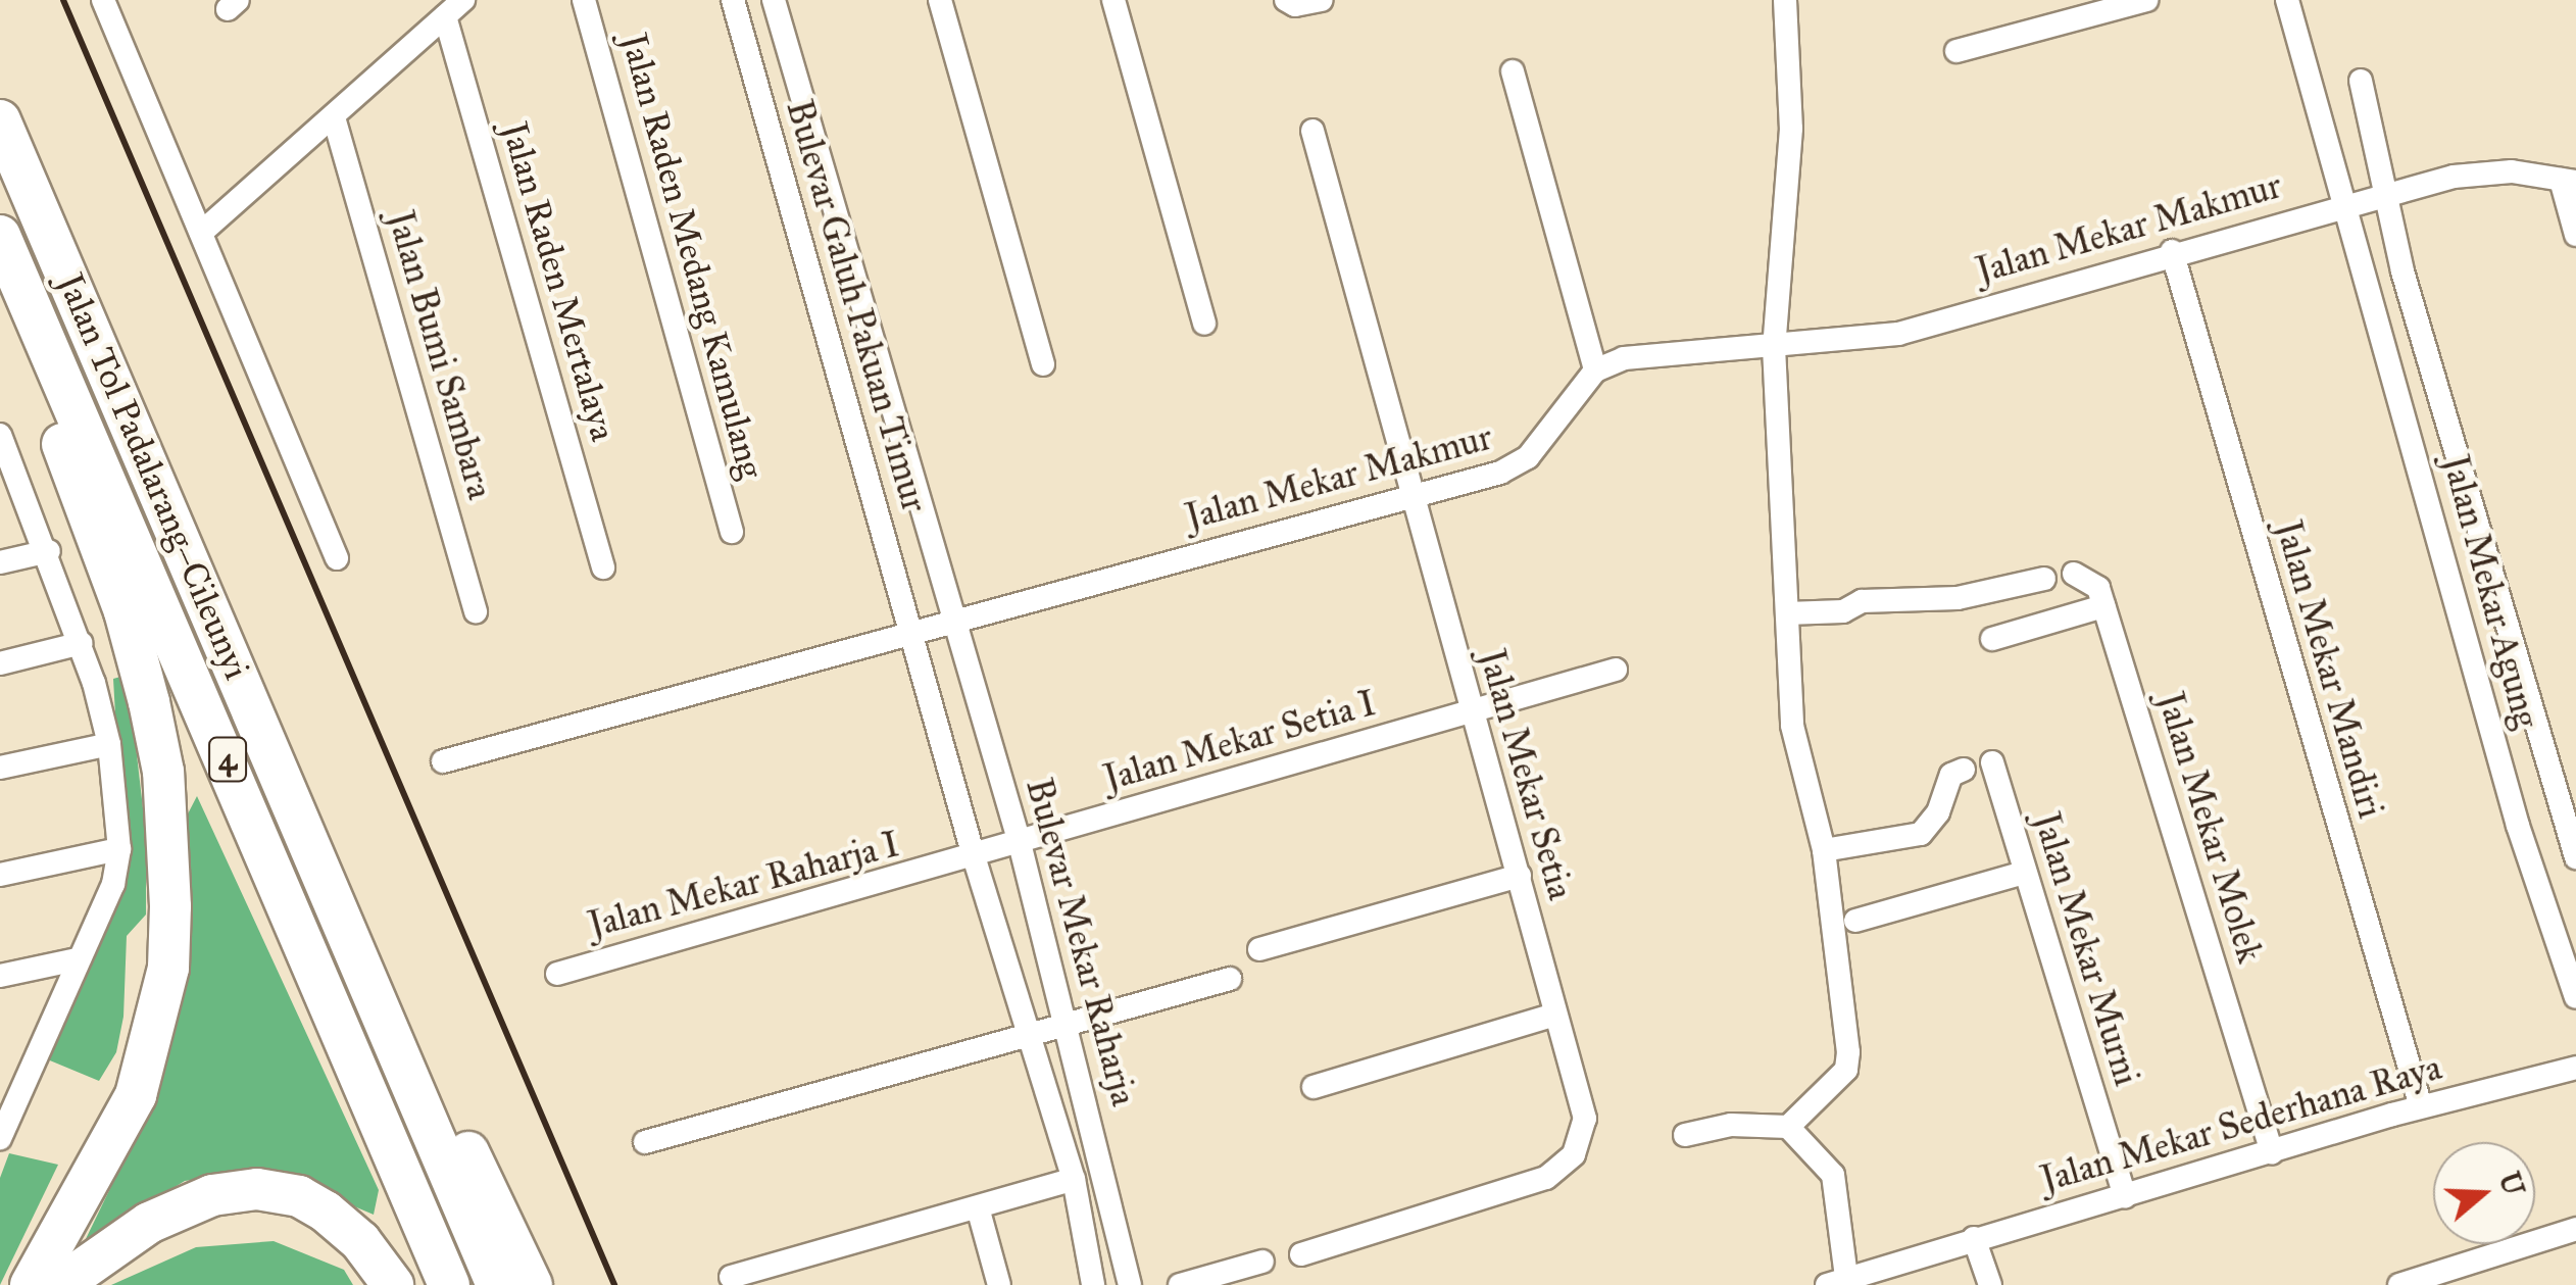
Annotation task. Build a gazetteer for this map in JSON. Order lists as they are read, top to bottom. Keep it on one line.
{"streets":{"highway":["Jalan Tol Padalarang–Cileunyi","4"],"street":["Jalan Mekar Makmur","Jalan Raden Medang Kamulang","Jalan Raden Mertalaya","Bulevar Galuh Pakuan Timur","Jalan Bumi Sambara","Jalan Mekar Agung","Jalan Mekar Mandiri","Jalan Mekar Setia I","Jalan Mekar Setia","Jalan Mekar Molek","Jalan Mekar Raharja I","Bulevar Mekar Raharja","Jalan Mekar Murni","Jalan Mekar Sederhana Raya"]},"crossings":[["Jalan Mekar Makmur","Bulevar Galuh Pakuan Timur"],["Jalan Mekar Makmur","Jalan Mekar Agung"],["Jalan Mekar Makmur","Jalan Mekar Mandiri"],["Jalan Mekar Makmur","Jalan Mekar Setia"],["Jalan Mekar Makmur","Bulevar Mekar Raharja"],["Bulevar Galuh Pakuan Timur","Bulevar Mekar Raharja"],["Jalan Mekar Mandiri","Jalan Mekar Sederhana Raya"],["Jalan Mekar Setia I","Jalan Mekar Setia"],["Jalan Mekar Setia I","Jalan Mekar Raharja I"],["Jalan Mekar Setia I","Bulevar Mekar Raharja"],["Jalan Mekar Molek","Jalan Mekar Sederhana Raya"],["Jalan Mekar Raharja I","Bulevar Mekar Raharja"],["Jalan Mekar Murni","Jalan Mekar Sederhana Raya"]],"north":"right"}
